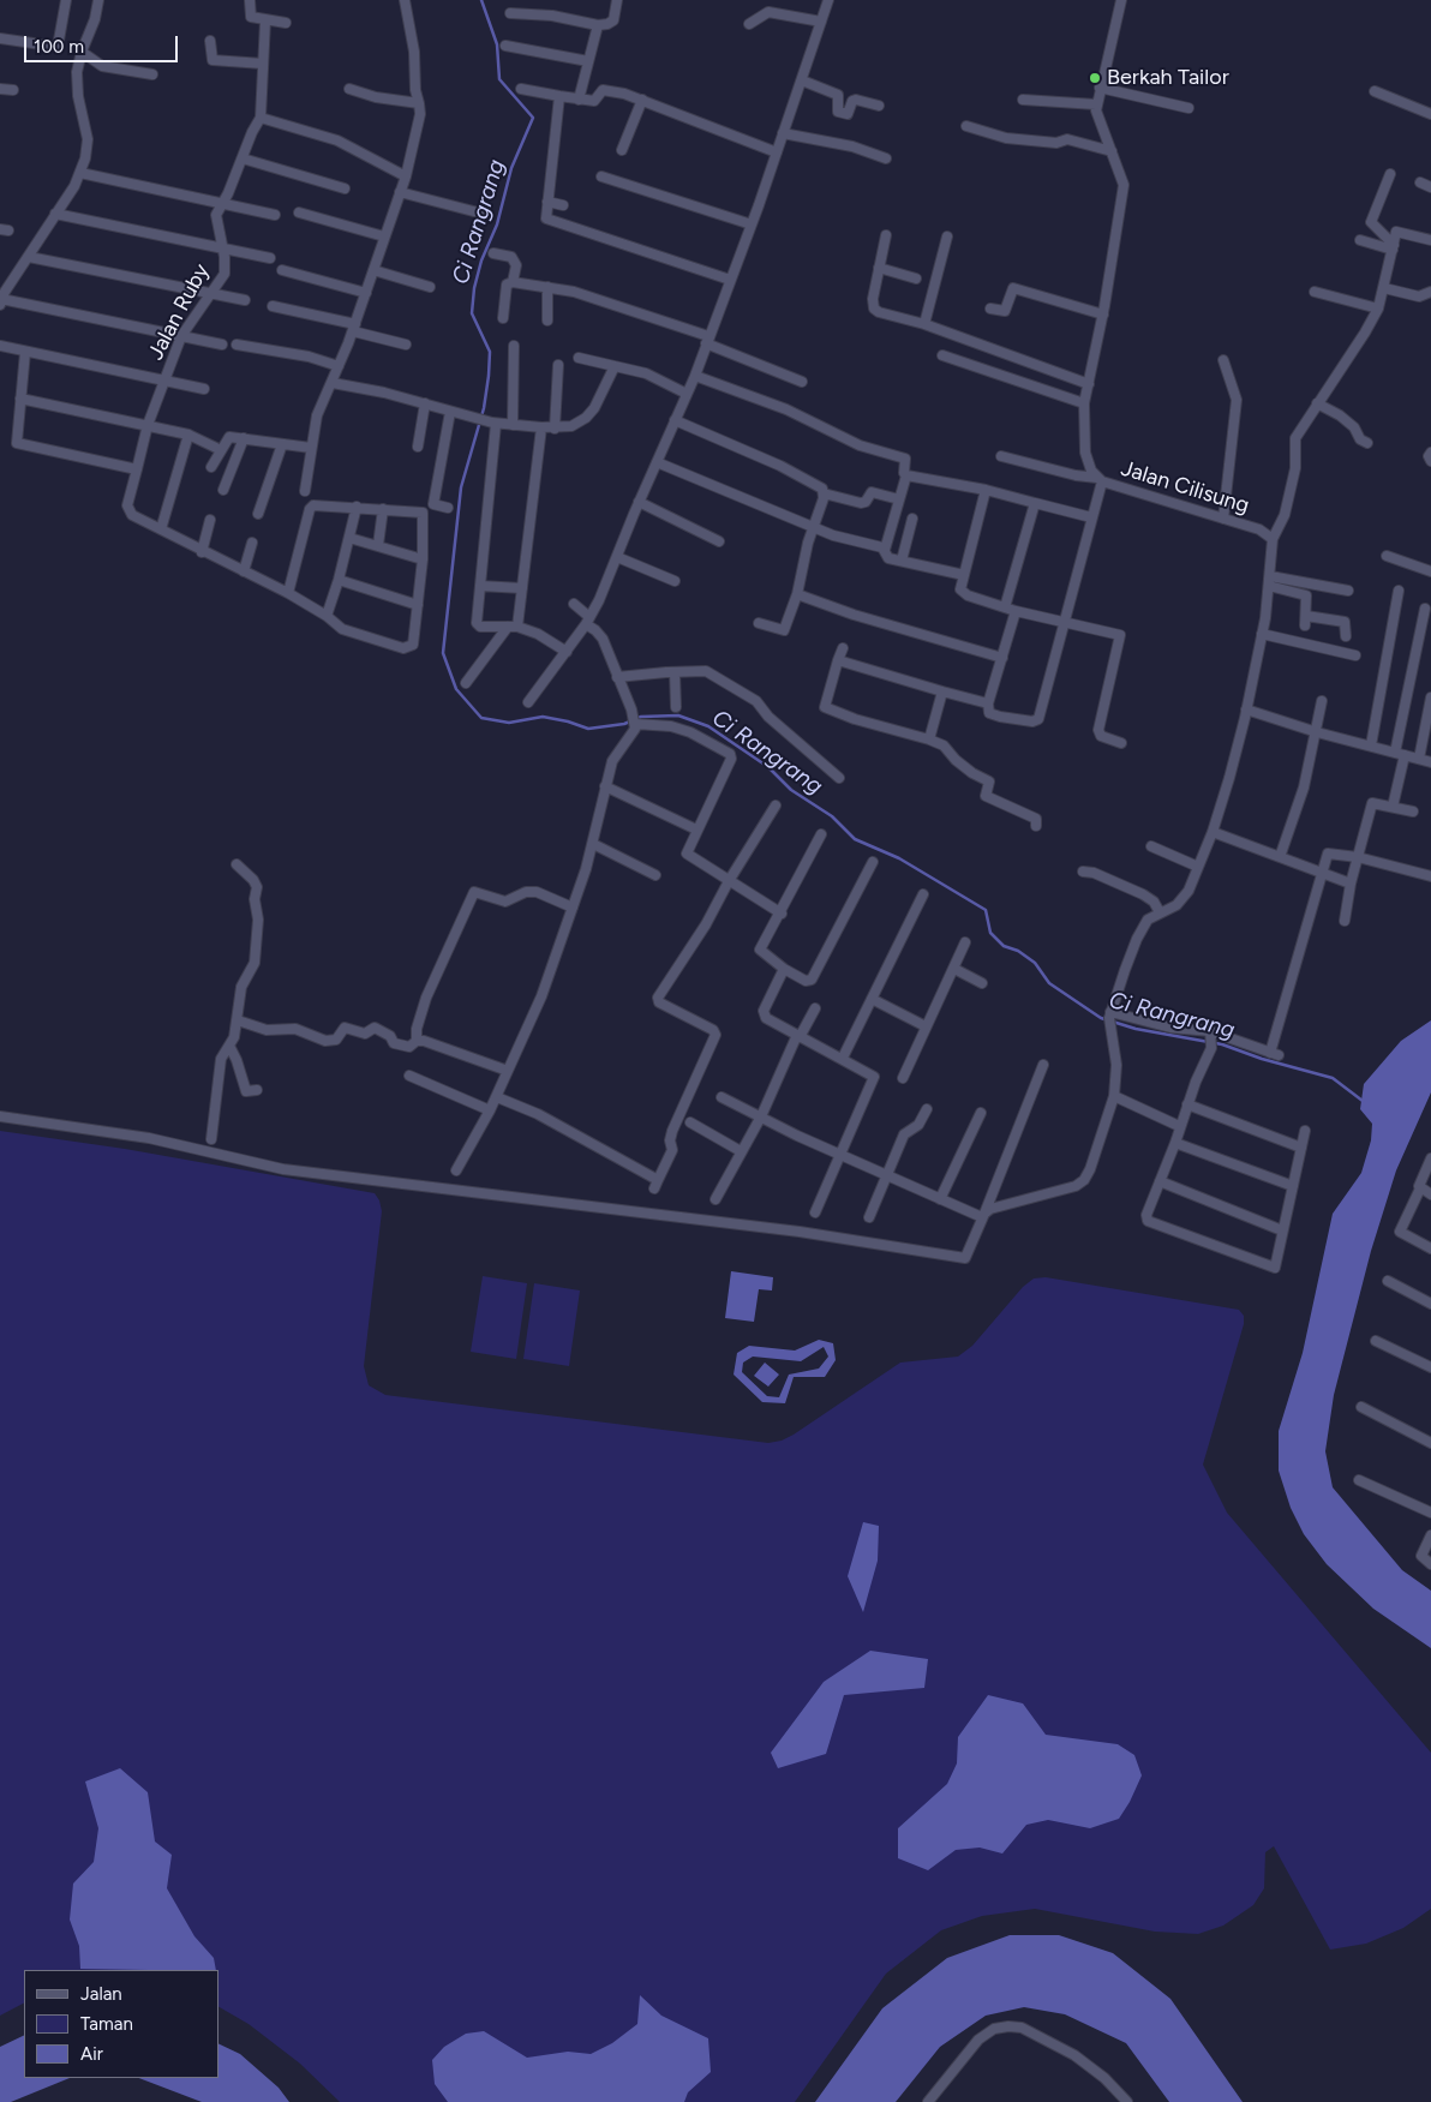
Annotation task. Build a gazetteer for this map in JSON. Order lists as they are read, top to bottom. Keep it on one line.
{"streets":{"street":["Jalan Ruby","Jalan Cilisung"]},"water":["Ci Rangrang"],"places":["Berkah Tailor"],"legend":["Jalan","Taman","Air"],"scale_bar":"100 m"}
